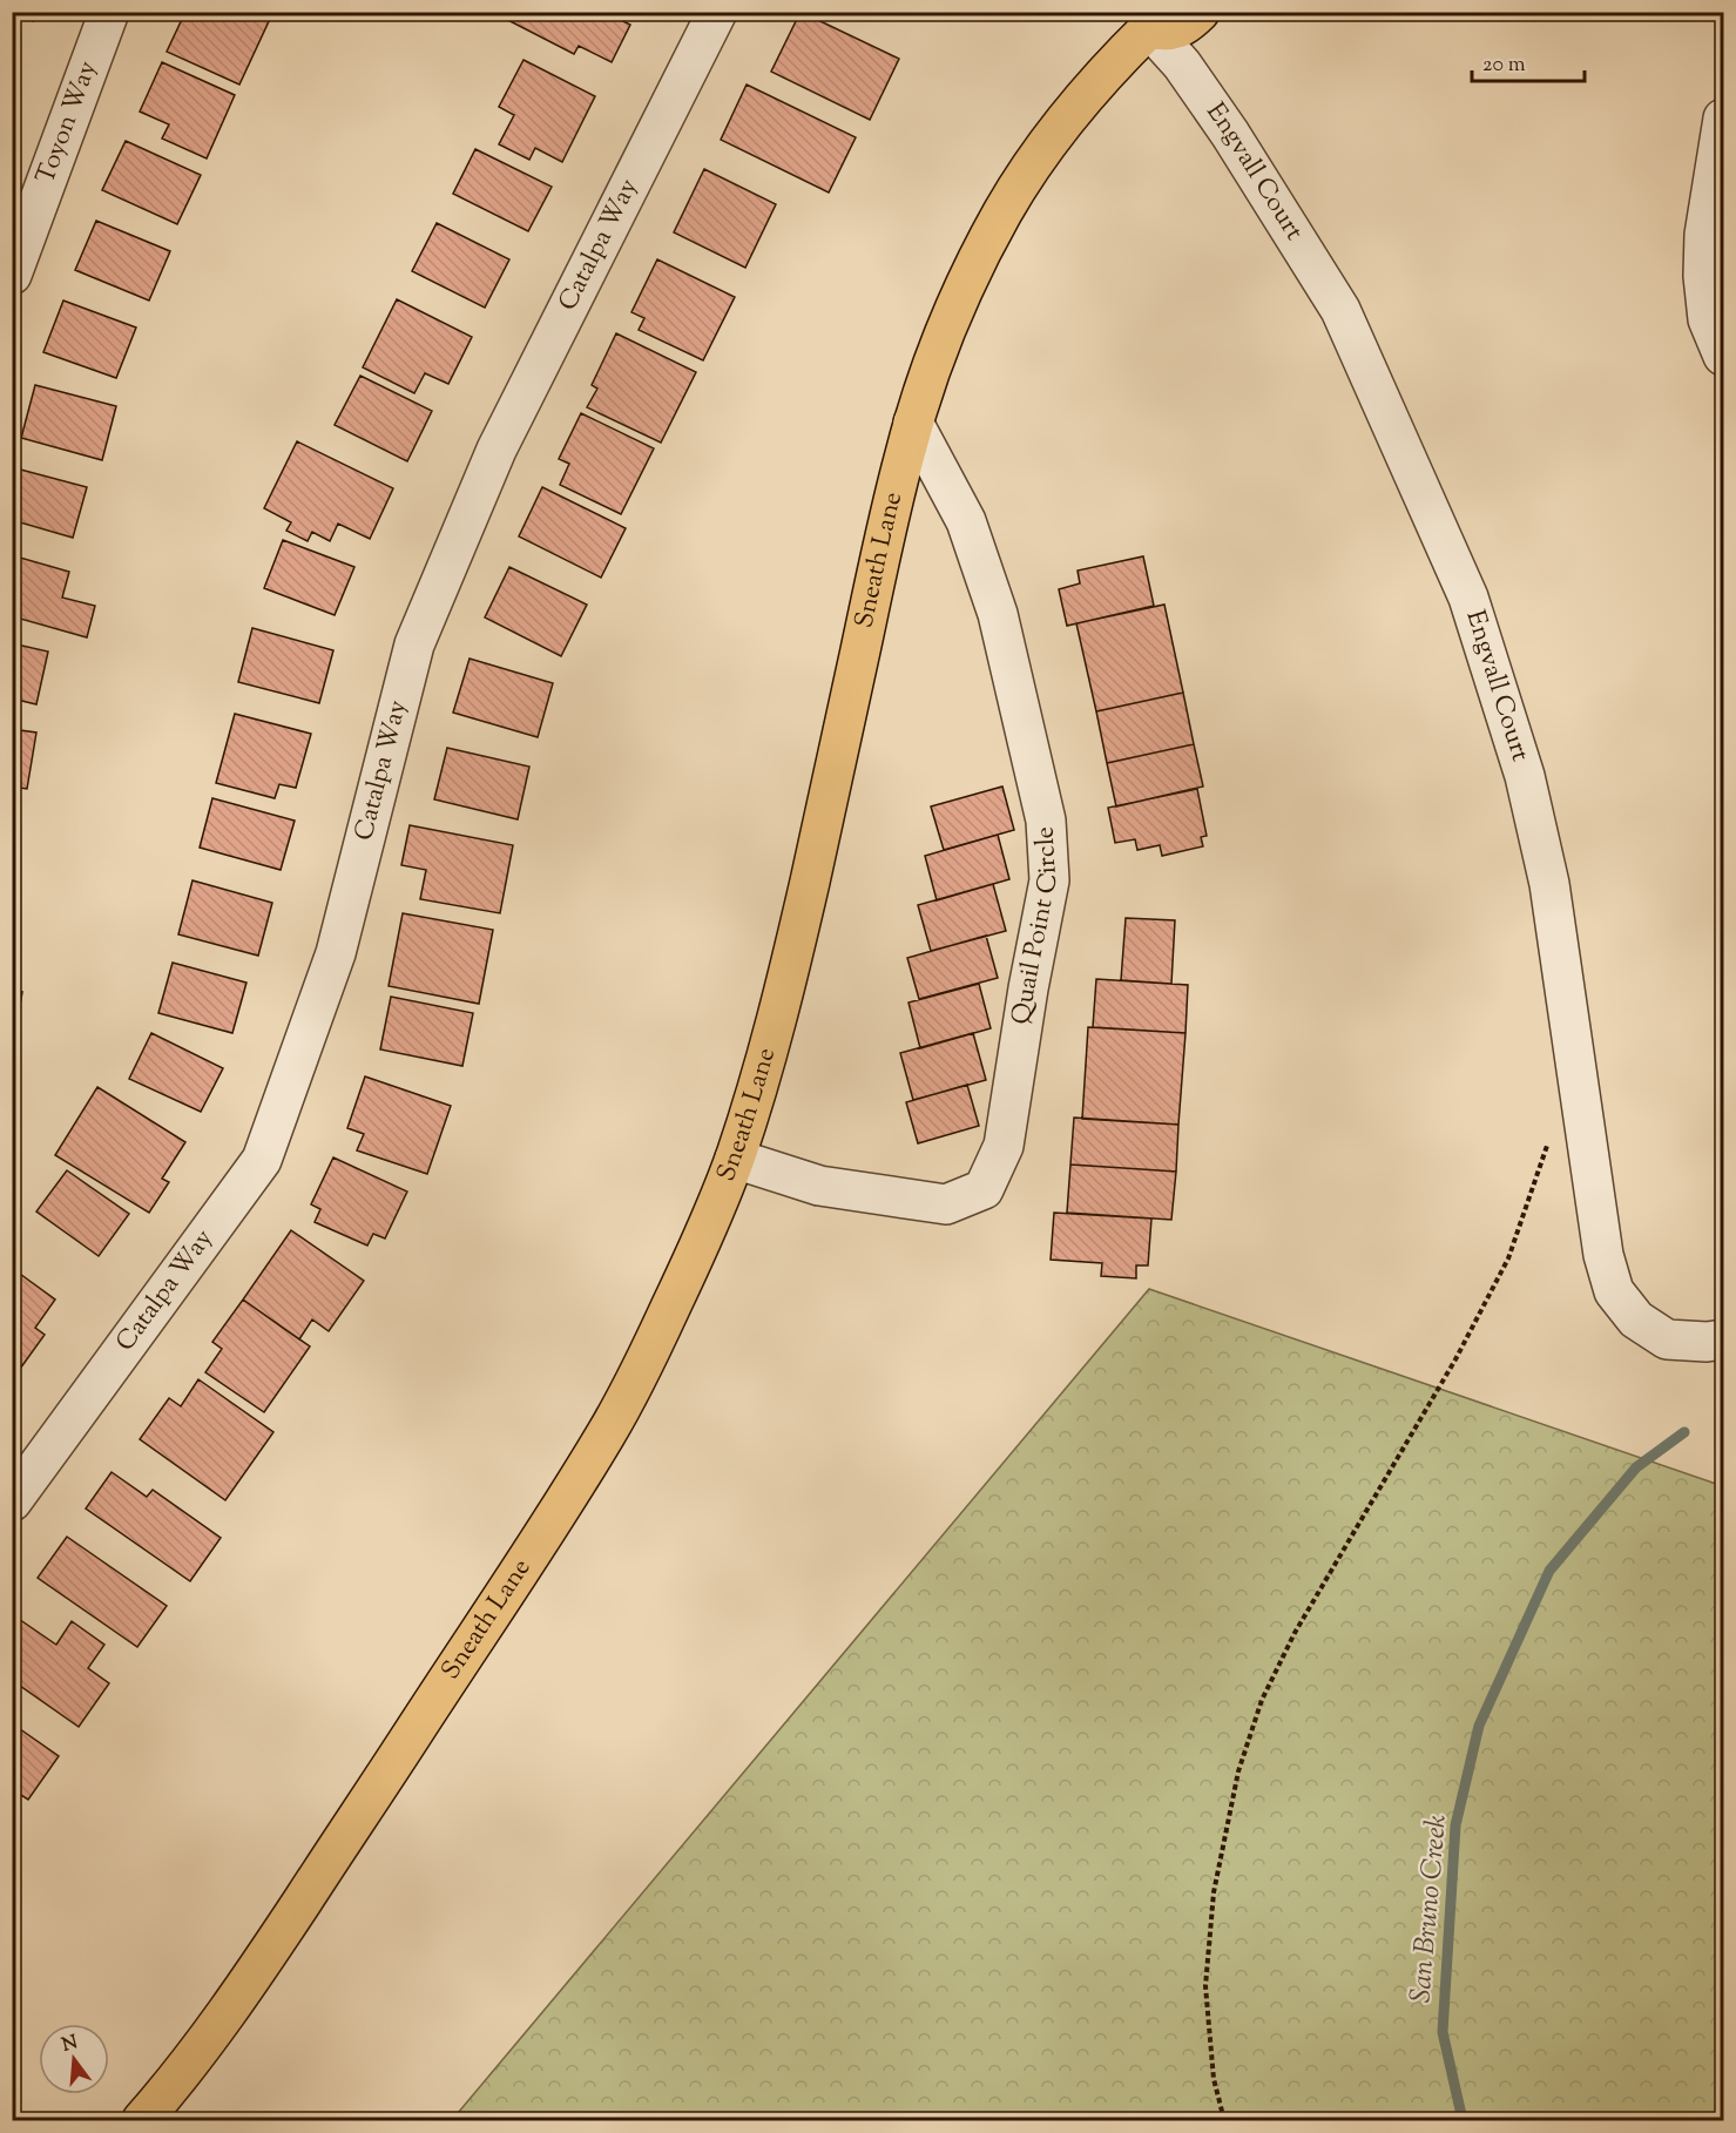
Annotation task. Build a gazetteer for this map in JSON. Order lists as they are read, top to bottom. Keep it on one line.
{"streets":{"main road":["Sneath Lane"],"street":["Toyon Way","Engvall Court","Catalpa Way","Quail Point Circle"]},"crossings":[["Engvall Court","Sneath Lane"],["Sneath Lane","Quail Point Circle"]],"water":["San Bruno Creek"],"scale_bar":"20 m","north":"top"}
